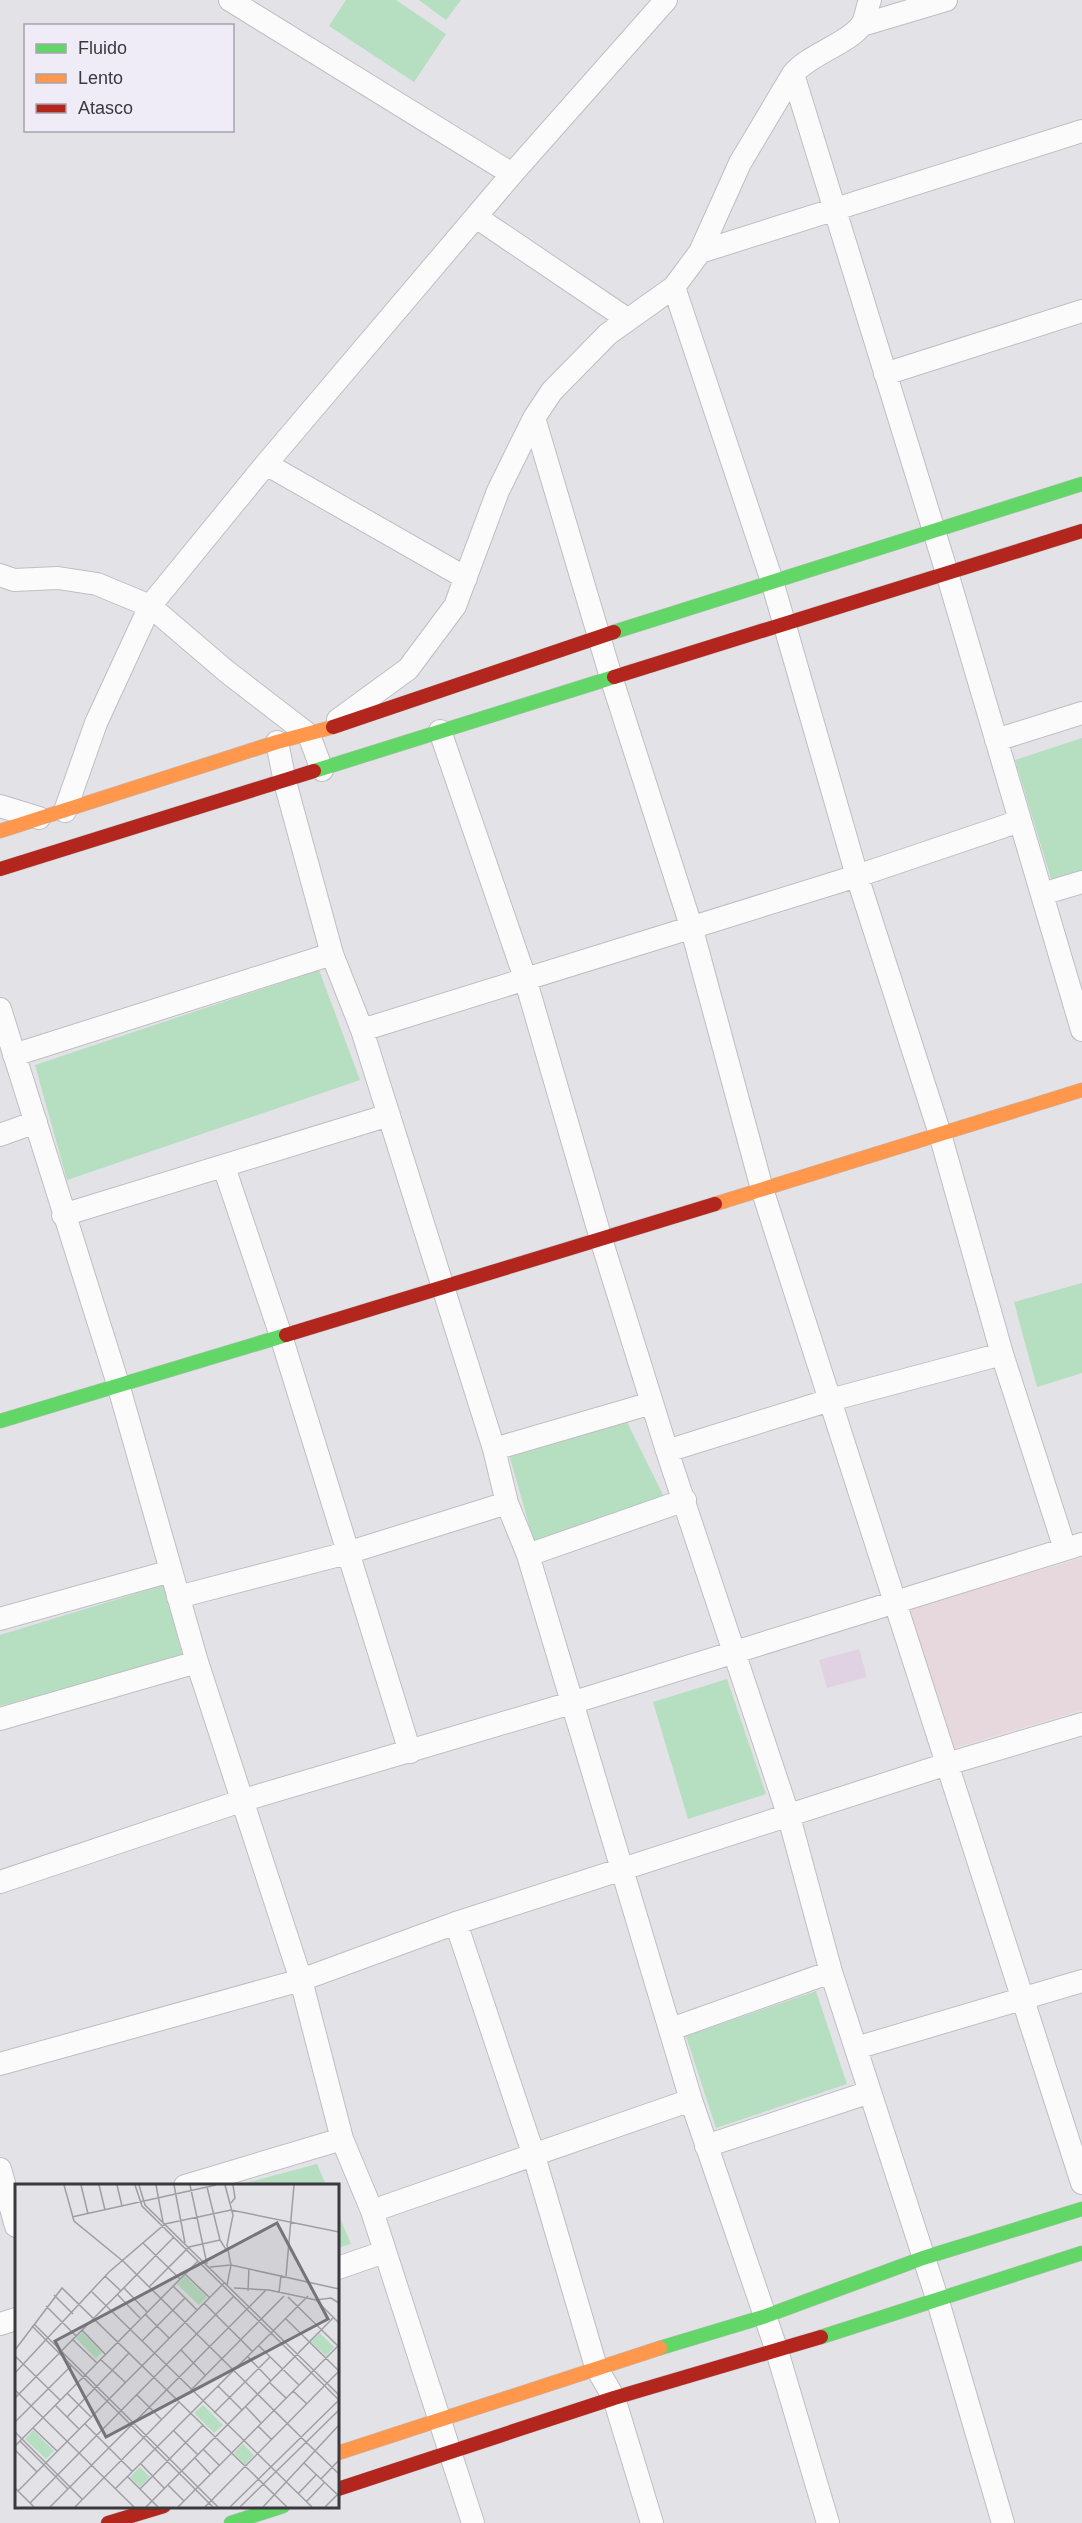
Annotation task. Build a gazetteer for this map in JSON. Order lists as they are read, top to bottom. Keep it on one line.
{"legend":["Fluido","Lento","Atasco"]}
